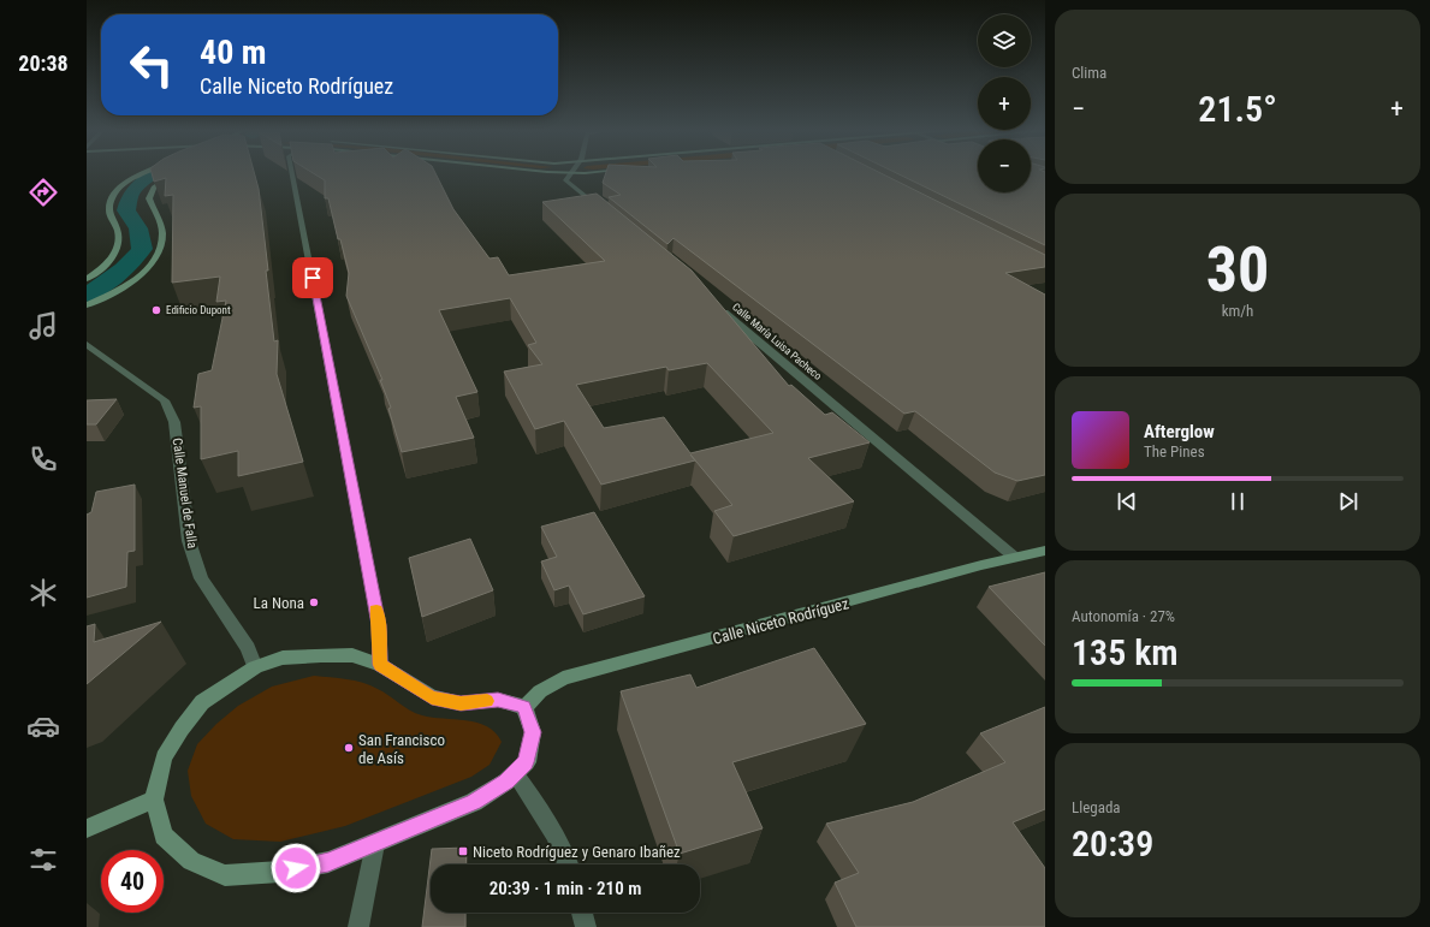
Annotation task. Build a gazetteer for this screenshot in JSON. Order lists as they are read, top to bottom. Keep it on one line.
{"streets":{"main road":["Calle Niceto Rodríguez"],"street":["Calle María Luisa Pacheco","Calle Manuel de Falla"]},"crossings":[["Calle María Luisa Pacheco","Calle Niceto Rodríguez"]],"places":{"other":["Edificio Dupont","La Nona","San Francisco de Asís"],"transit":["Niceto Rodríguez y Genaro Ibañez"]},"page":{"tabs":"20:38","tile":["Clima",["30","km/h"],["Autonomía · 27%","135 km"],["Llegada","20:39"]],"map_buttons":["+","−"],"turn":["40 m","Calle Niceto Rodríguez"],"heat":["−","21.5°","+"],"song":["Afterglow","The Pines"],"limit":"40","trip":"20:39 · 1 min · 210 m"}}
